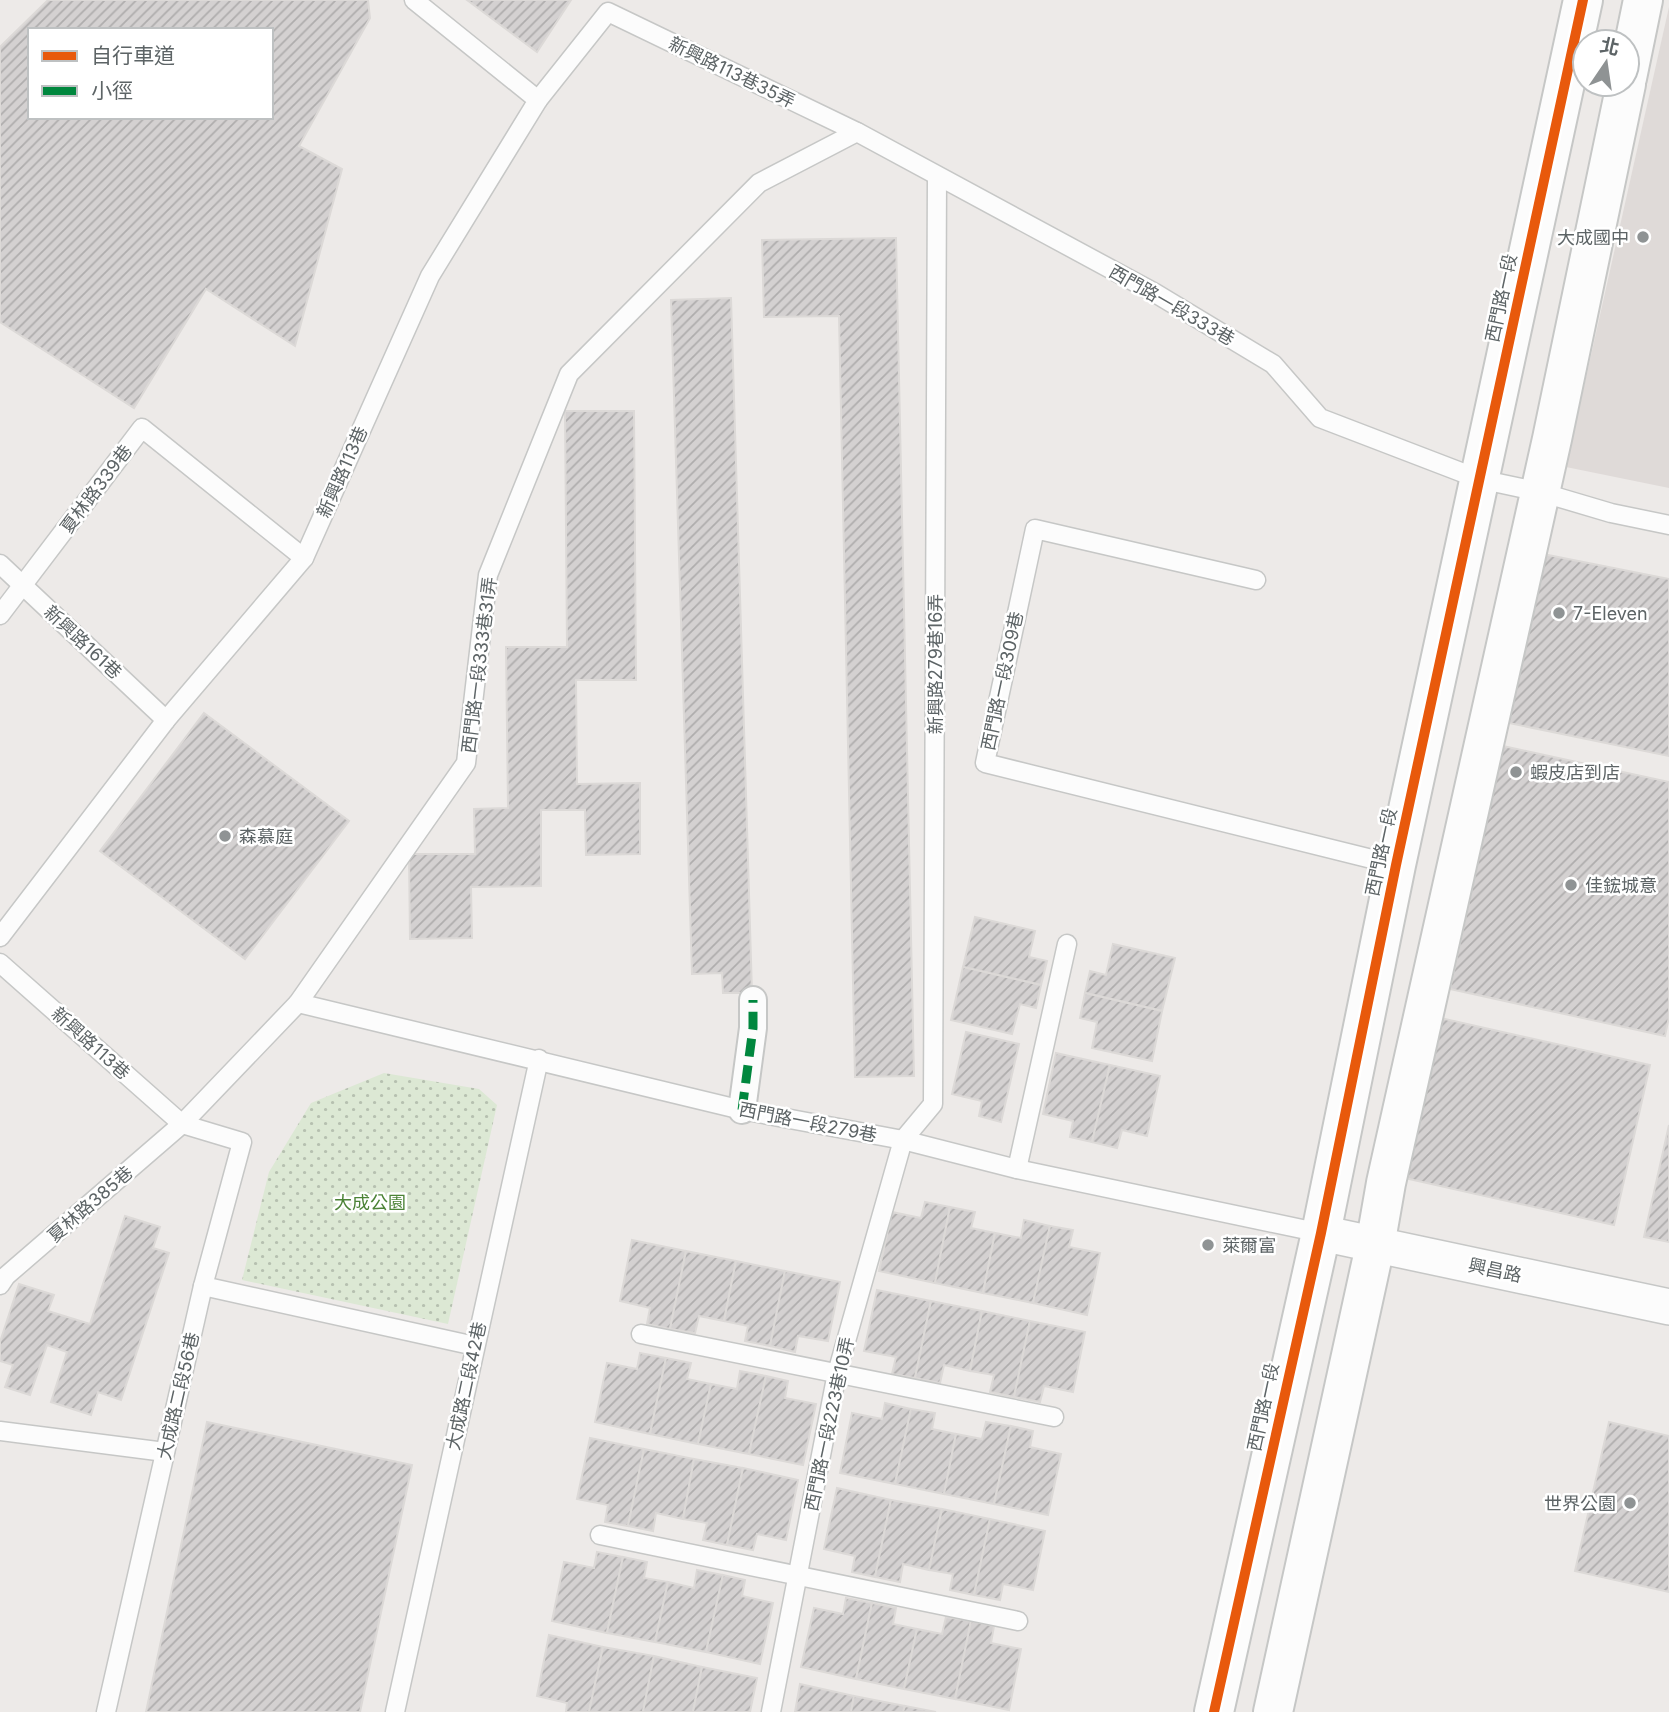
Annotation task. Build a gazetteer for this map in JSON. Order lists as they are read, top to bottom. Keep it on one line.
{"streets":{"street":["西門路一段","興昌路"],"lane":["新興路113巷35弄","西門路一段333巷","新興路113巷","夏林路339巷","新興路161巷","新興路279巷16弄","西門路一段333巷31弄","西門路一段309巷","西門路一段279巷","夏林路385巷","大成路二段42巷","大成路二段56巷","西門路一段223巷10弄"]},"crossings":[["新興路113巷35弄","西門路一段333巷"],["新興路113巷35弄","新興路113巷"],["新興路113巷35弄","西門路一段333巷31弄"],["西門路一段","西門路一段333巷"],["西門路一段","西門路一段309巷"],["西門路一段","西門路一段279巷"],["西門路一段","興昌路"],["西門路一段333巷","新興路279巷16弄"],["西門路一段333巷","西門路一段333巷31弄"],["新興路113巷","夏林路339巷"],["新興路113巷","新興路161巷"],["新興路113巷","西門路一段333巷31弄"],["新興路113巷","夏林路385巷"],["新興路113巷","大成路二段56巷"],["夏林路339巷","新興路161巷"],["新興路279巷16弄","西門路一段279巷"],["新興路279巷16弄","西門路一段223巷10弄"],["西門路一段333巷31弄","西門路一段279巷"],["西門路一段333巷31弄","夏林路385巷"],["西門路一段333巷31弄","大成路二段56巷"],["西門路一段279巷","興昌路"],["西門路一段279巷","大成路二段42巷"],["西門路一段279巷","西門路一段223巷10弄"],["夏林路385巷","大成路二段56巷"]],"parks":["大成公園"],"places":["大成國中","7-Eleven","蝦皮店到店","森慕庭","佳鋐城意","萊爾富","世界公園"],"legend":["自行車道","小徑"],"north":"top"}
